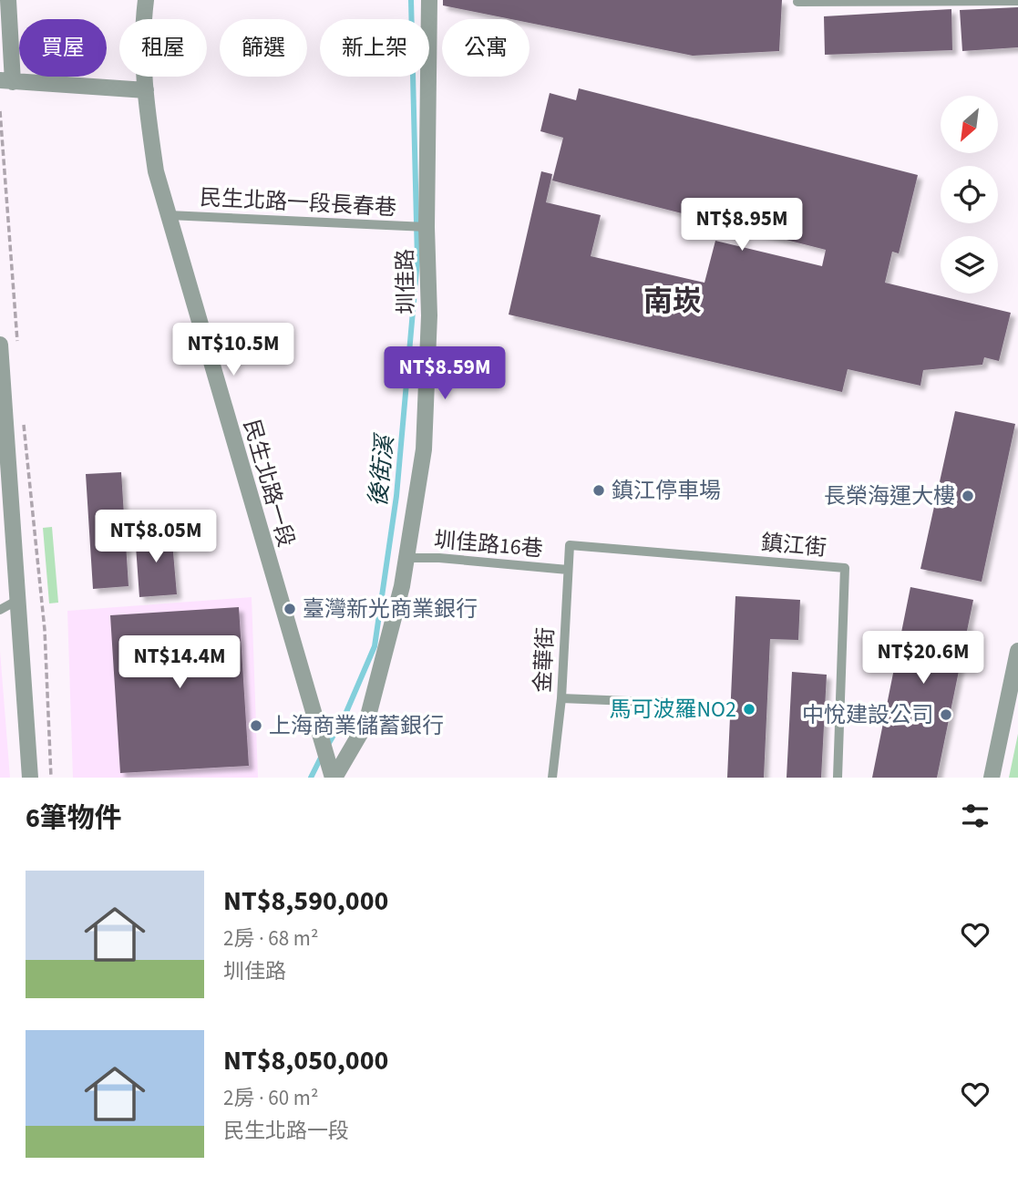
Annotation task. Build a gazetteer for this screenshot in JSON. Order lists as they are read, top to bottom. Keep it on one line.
{"streets":{"street":["圳佳路","民生北路一段"],"lane":["民生北路一段長春巷","圳佳路16巷","鎮江街","金華街"]},"crossings":[["民生北路一段長春巷","圳佳路"],["民生北路一段長春巷","民生北路一段"],["圳佳路","民生北路一段"],["圳佳路","圳佳路16巷"],["圳佳路16巷","金華街"],["鎮江街","金華街"]],"districts":["南崁"],"water":["後街溪"],"places":["鎮江停車場","長榮海運大樓","臺灣新光商業銀行","馬可波羅NO2","中悅建設公司","上海商業儲蓄銀行"],"north":"bottom left","page":{"chip":["買屋","租屋","篩選","新上架","公寓"],"price":["NT$8.95M","NT$10.5M","NT$8.59M","NT$8.05M","NT$20.6M","NT$14.4M"],"heading":"6筆物件","list":[{"name":"NT$8,590,000","note":"2房 · 68 m² · 圳佳路"},{"name":"NT$8,050,000","note":"2房 · 60 m² · 民生北路一段"}]}}
